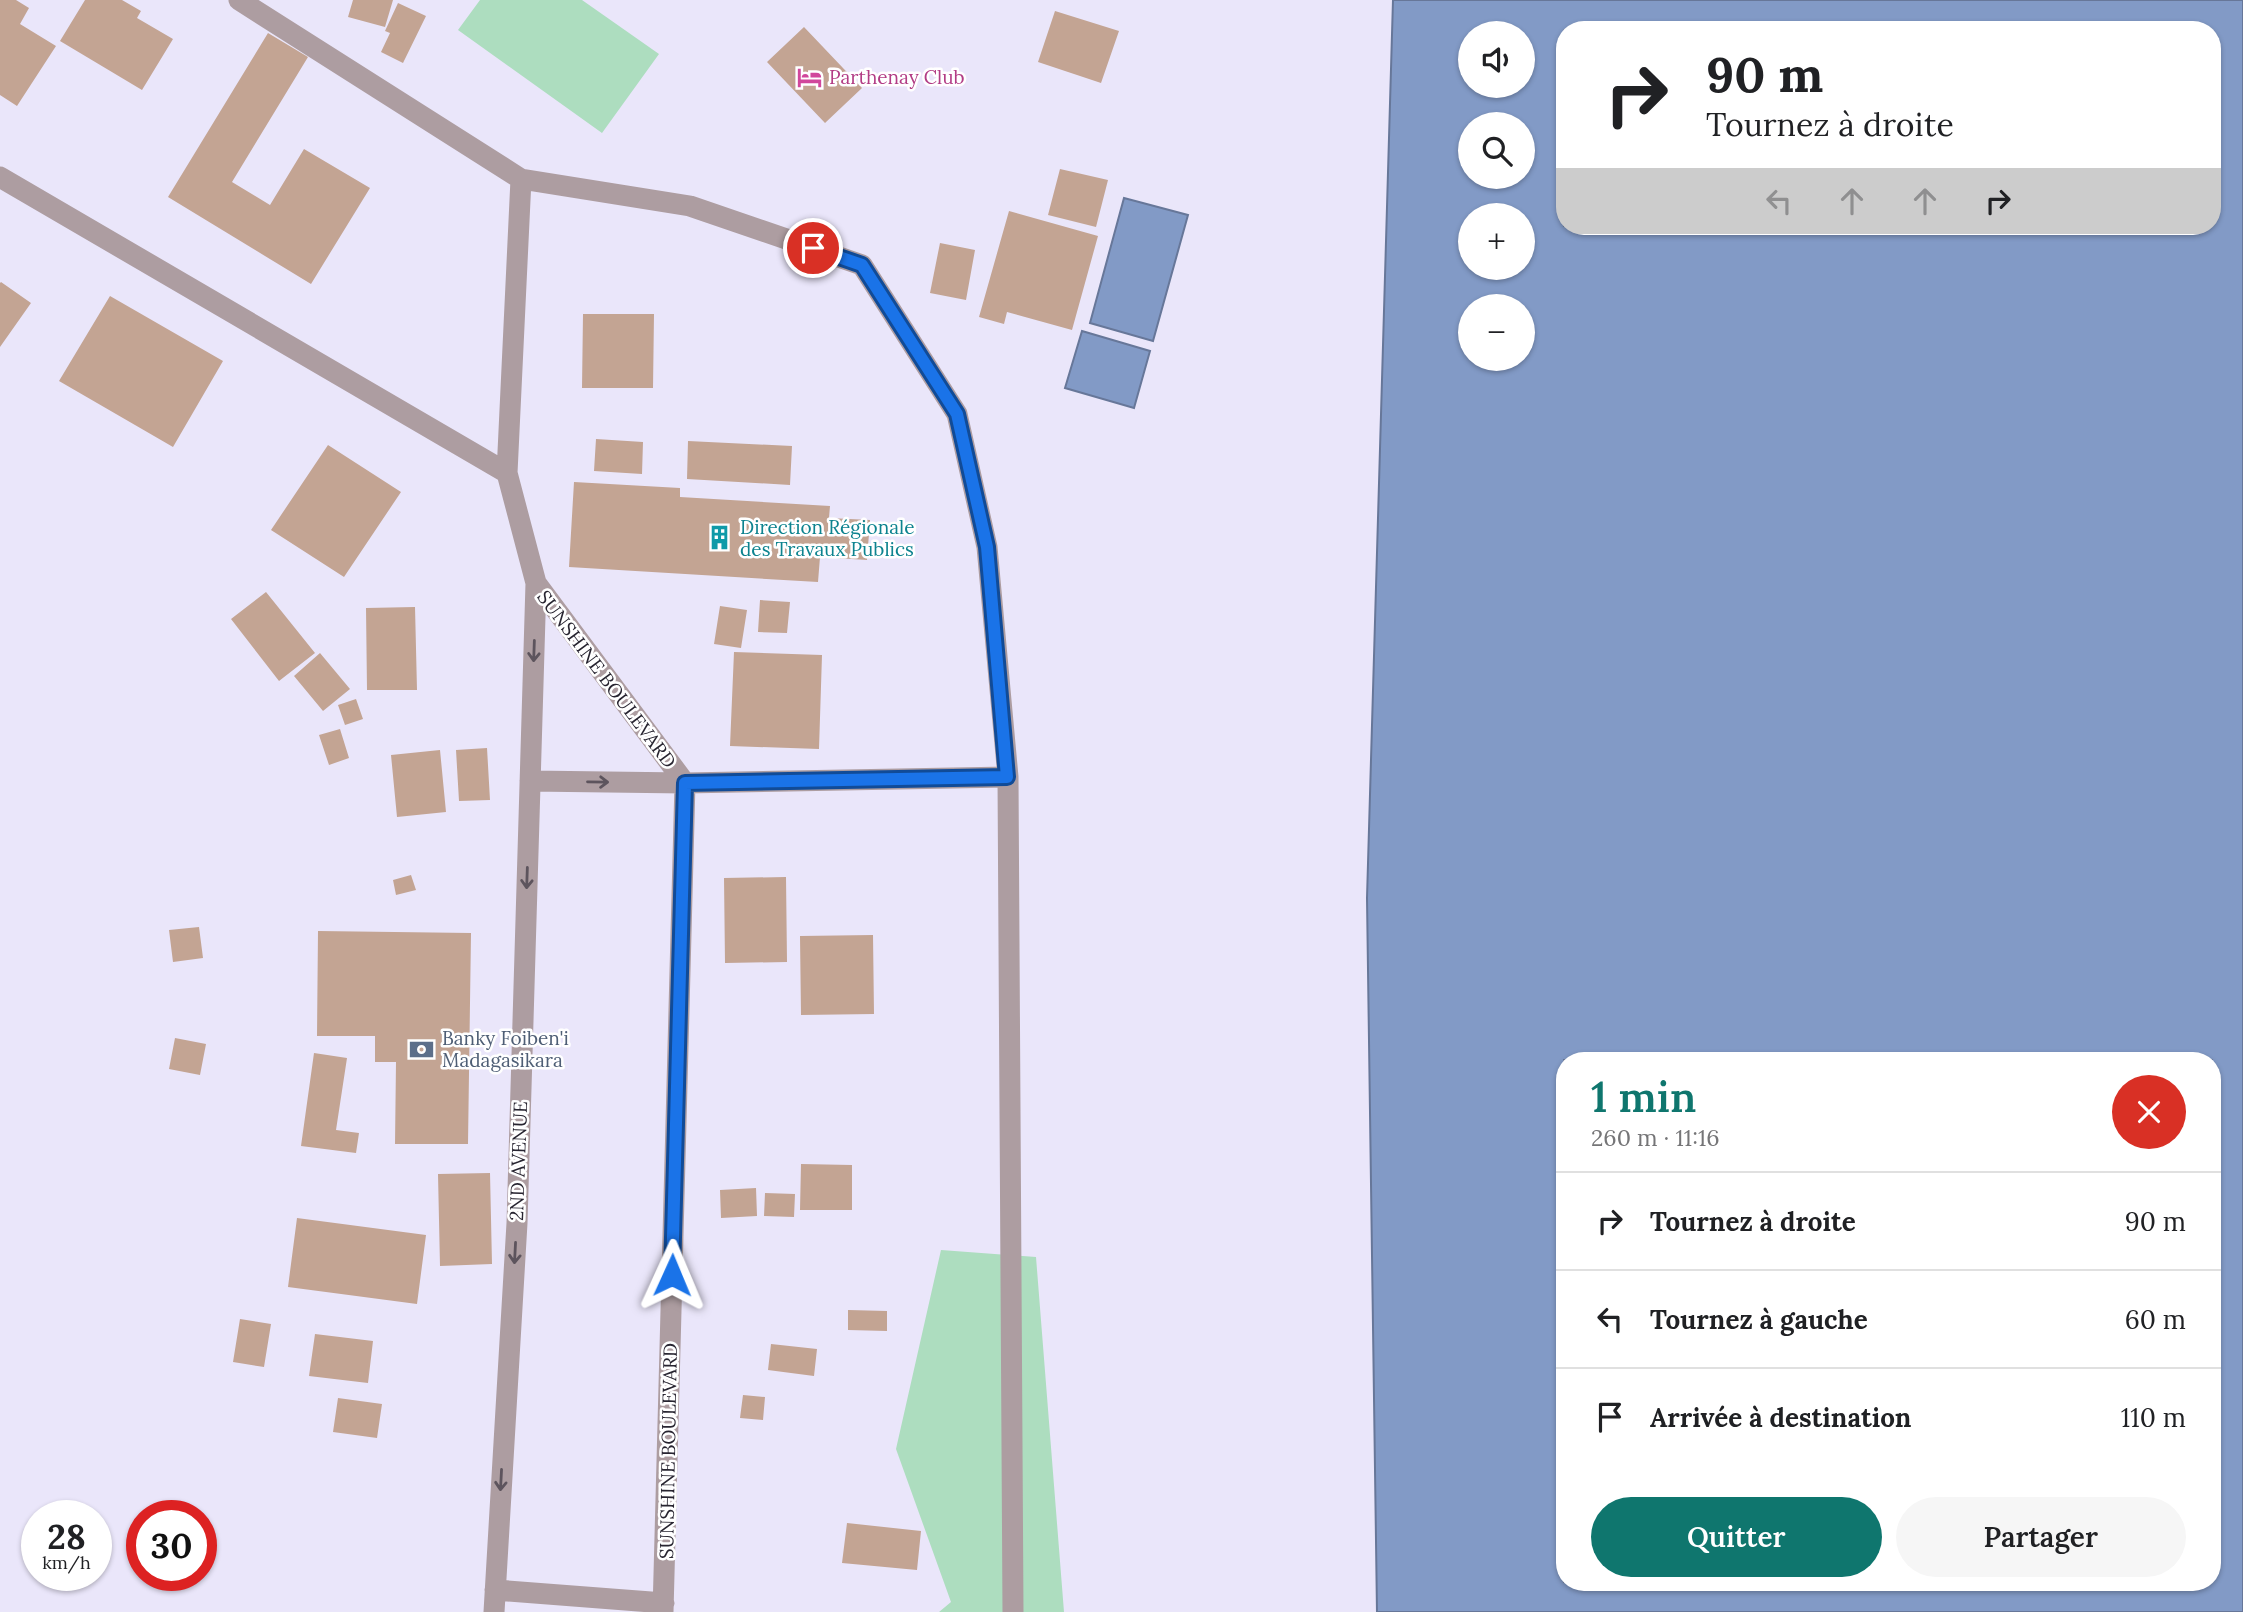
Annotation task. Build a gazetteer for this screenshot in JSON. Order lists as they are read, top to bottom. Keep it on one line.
{"streets":{"street":["SUNSHINE BOULEVARD","2ND AVENUE"]},"crossings":[["SUNSHINE BOULEVARD","2ND AVENUE"]],"one_way":["2ND AVENUE"],"places":{"hotel":["Parthenay Club"],"building":["Direction Régionale des Travaux Publics"],"bank":["Banky Foiben'i Madagasikara"]},"page":{"map_buttons":["+","−"],"turn":["90 m","Tournez à droite"],"heading":["1 min","260 m · 11:16"],"list":[{"name":"Tournez à droite","value":"90 m"},{"name":"Tournez à gauche","value":"60 m"},{"name":"Arrivée à destination","value":"110 m"}],"buttons":["Quitter","Partager"],"speed":"28 km/h","limit":"30"}}
